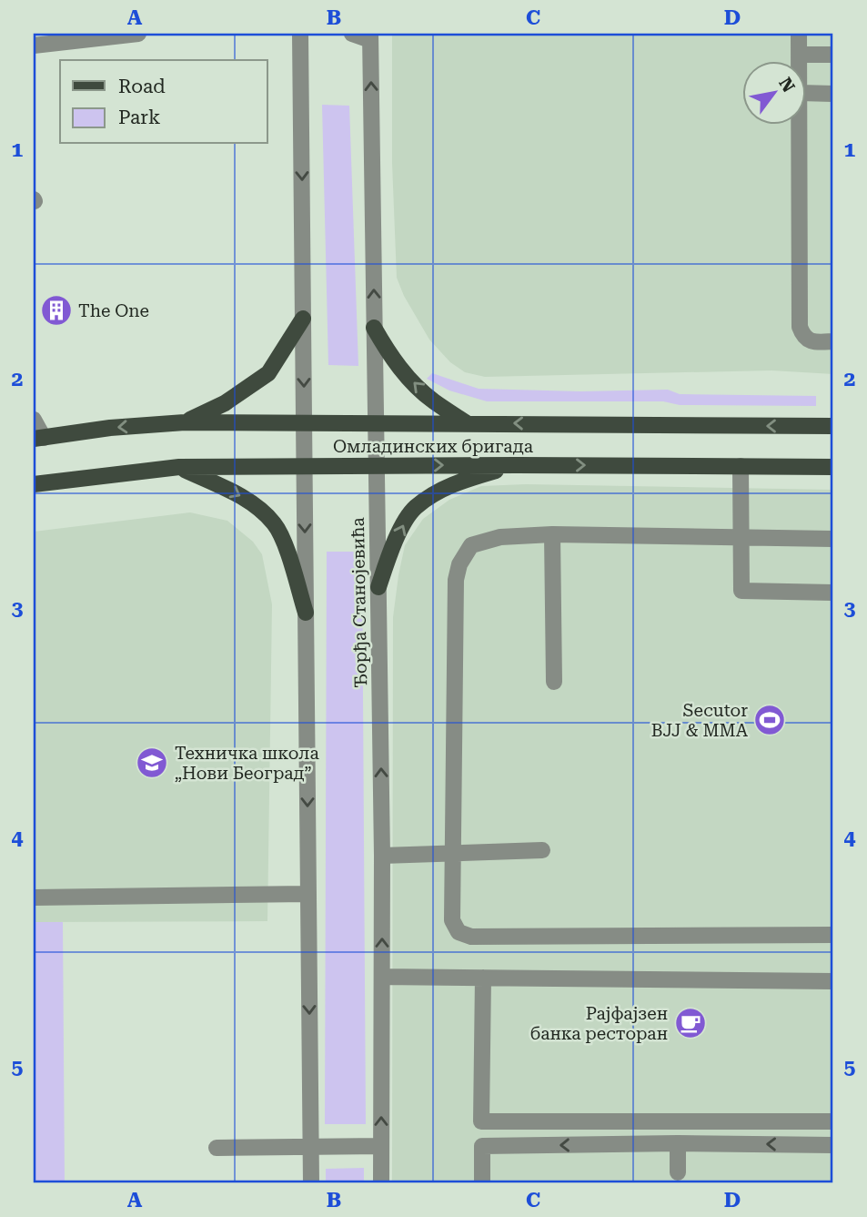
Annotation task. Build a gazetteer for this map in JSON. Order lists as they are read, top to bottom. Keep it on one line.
{"streets":{"main road":["Омладинских бригада"],"street":["Ђорђа Станојевића"]},"crossings":[["Омладинских бригада","Ђорђа Станојевића"]],"places":{"building":["The One"],"sports":["Secutor BJJ & MMA"],"school or university":["Техничка школа „Нови Београд”"],"cafe":["Рајфајзен банка ресторан"]},"legend":["Road","Park"],"north":"top right","grid":{"columns":["A","B","C","D"],"rows":["1","2","3","4","5"]}}
